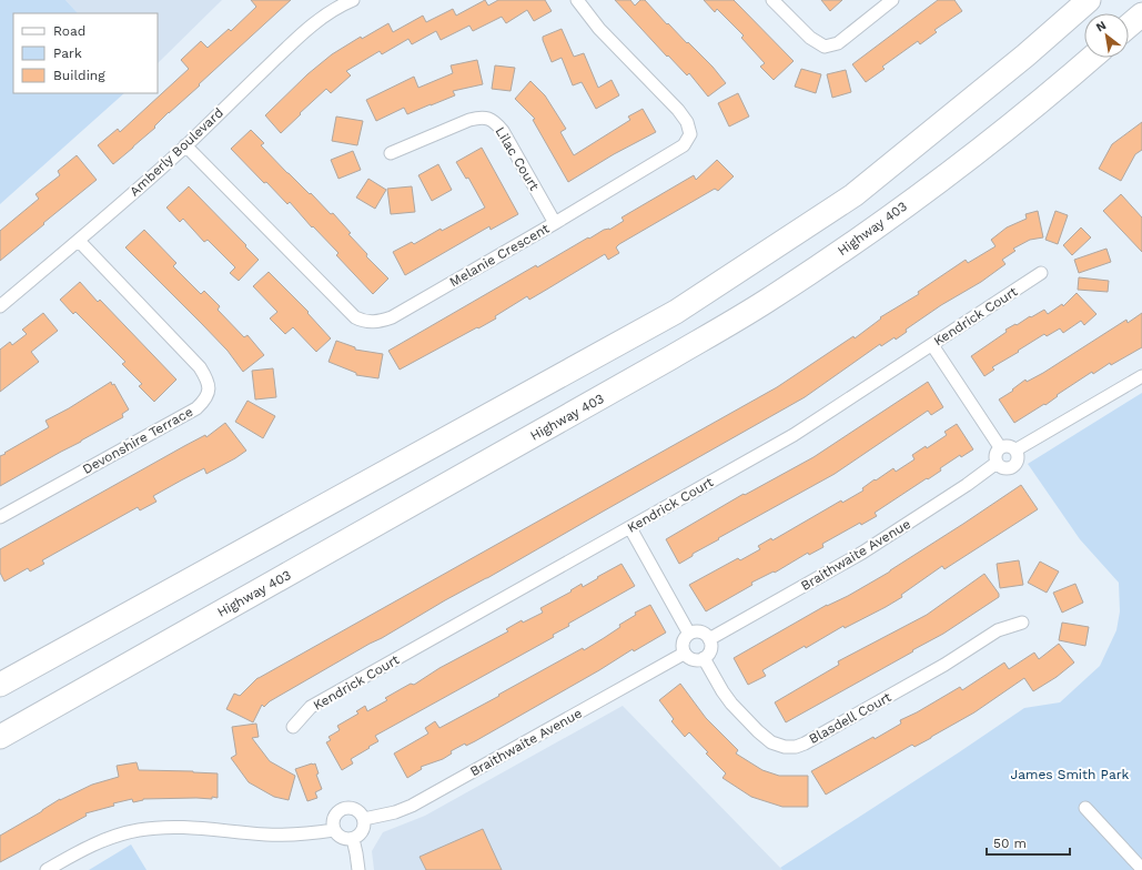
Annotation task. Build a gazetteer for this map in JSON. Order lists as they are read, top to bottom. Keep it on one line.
{"streets":{"highway":["Highway 403"],"street":["Amberly Boulevard","Lilac Court","Melanie Crescent","Kendrick Court","Devonshire Terrace","Braithwaite Avenue","Blasdell Court"]},"crossings":[["Amberly Boulevard","Melanie Crescent"],["Amberly Boulevard","Devonshire Terrace"],["Lilac Court","Melanie Crescent"],["Braithwaite Avenue","Blasdell Court"]],"parks":["James Smith Park"],"legend":["Road","Park","Building"],"scale_bar":"50 m","north":"top left"}
